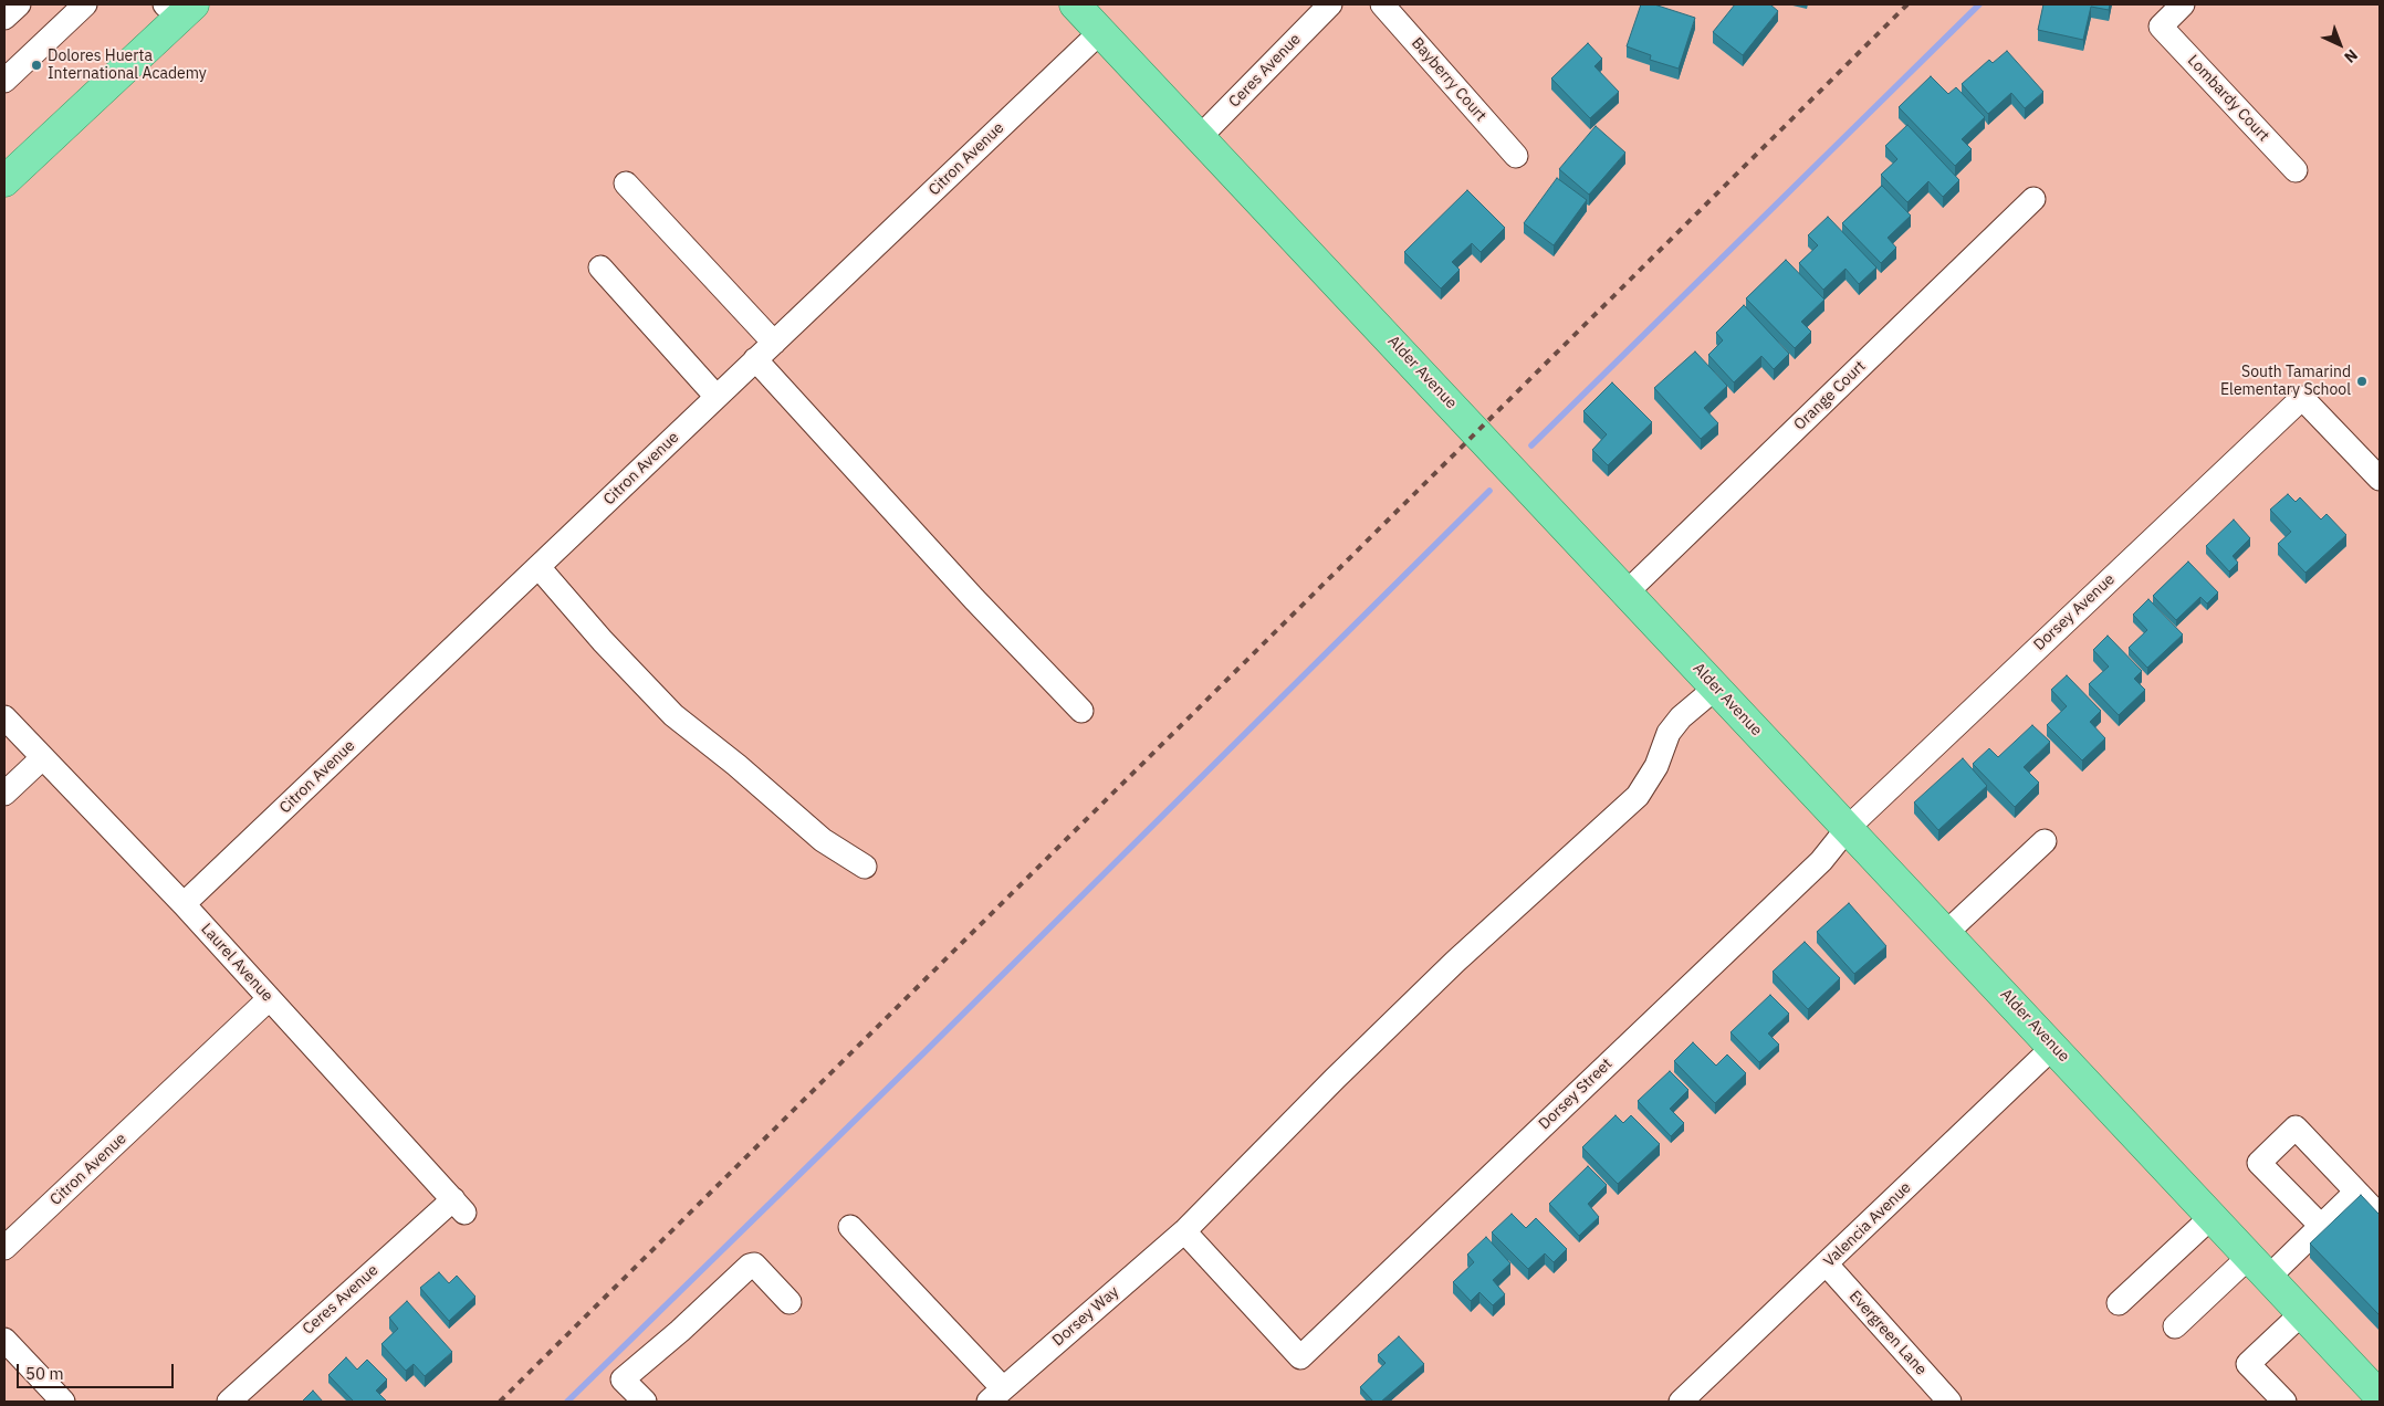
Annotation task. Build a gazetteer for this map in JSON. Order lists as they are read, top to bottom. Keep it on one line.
{"streets":{"main road":["Alder Avenue"],"street":["Ceres Avenue","Bayberry Court","Lombardy Court","Citron Avenue","Orange Court","Dorsey Avenue","Laurel Avenue","Dorsey Street","Valencia Avenue","Dorsey Way","Evergreen Lane"]},"crossings":[["Ceres Avenue","Alder Avenue"],["Ceres Avenue","Laurel Avenue"],["Citron Avenue","Alder Avenue"],["Citron Avenue","Laurel Avenue"],["Alder Avenue","Orange Court"],["Alder Avenue","Dorsey Avenue"],["Alder Avenue","Dorsey Street"],["Alder Avenue","Valencia Avenue"],["Alder Avenue","Dorsey Way"],["Dorsey Avenue","Dorsey Street"],["Dorsey Street","Dorsey Way"],["Valencia Avenue","Evergreen Lane"]],"places":["Dolores Huerta International Academy","South Tamarind Elementary School"],"scale_bar":"50 m","north":"bottom right"}
